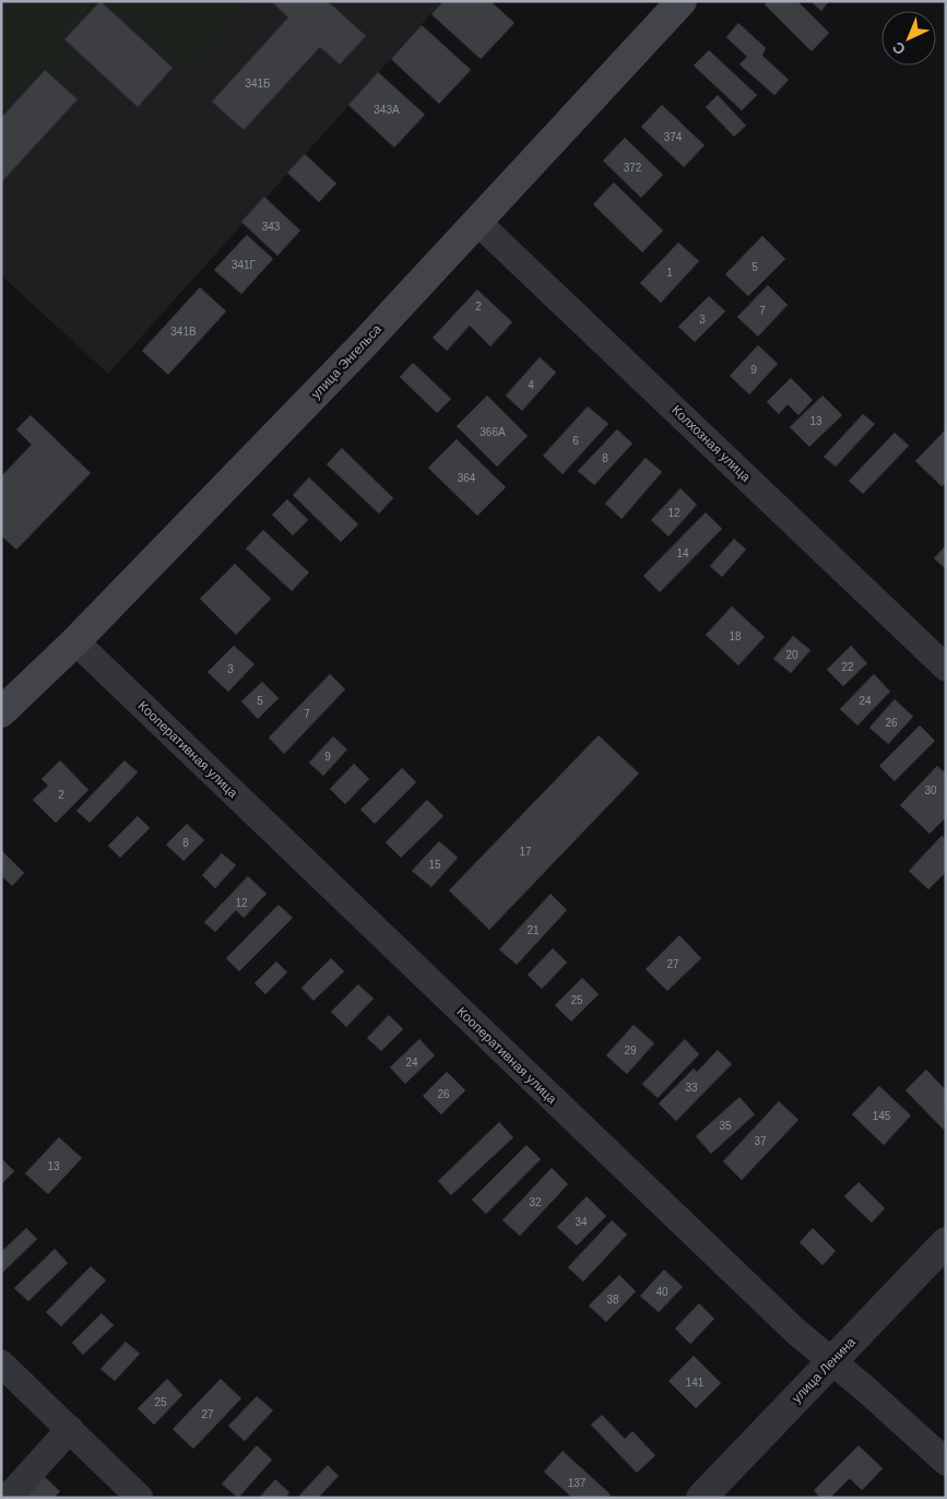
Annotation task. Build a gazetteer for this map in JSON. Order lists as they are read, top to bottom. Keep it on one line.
{"streets":{"main road":["улица Энгельса"],"street":["Колхозная улица","Кооперативная улица","улица Ленина"]},"crossings":[["улица Энгельса","Колхозная улица"],["улица Энгельса","Кооперативная улица"],["Кооперативная улица","улица Ленина"]],"house_numbers":["341Б","343А","374","372","343","341Г","5","1","2","7","3","341В","9","4","13","366А","6","8","364","12","14","18","20","22","3","5","24","7","26","9","30","2","8","17","15","12","21","27","25","29","24","33","26","145","35","37","13","32","34","40","38","141","25","27","137"],"north":"bottom left"}
